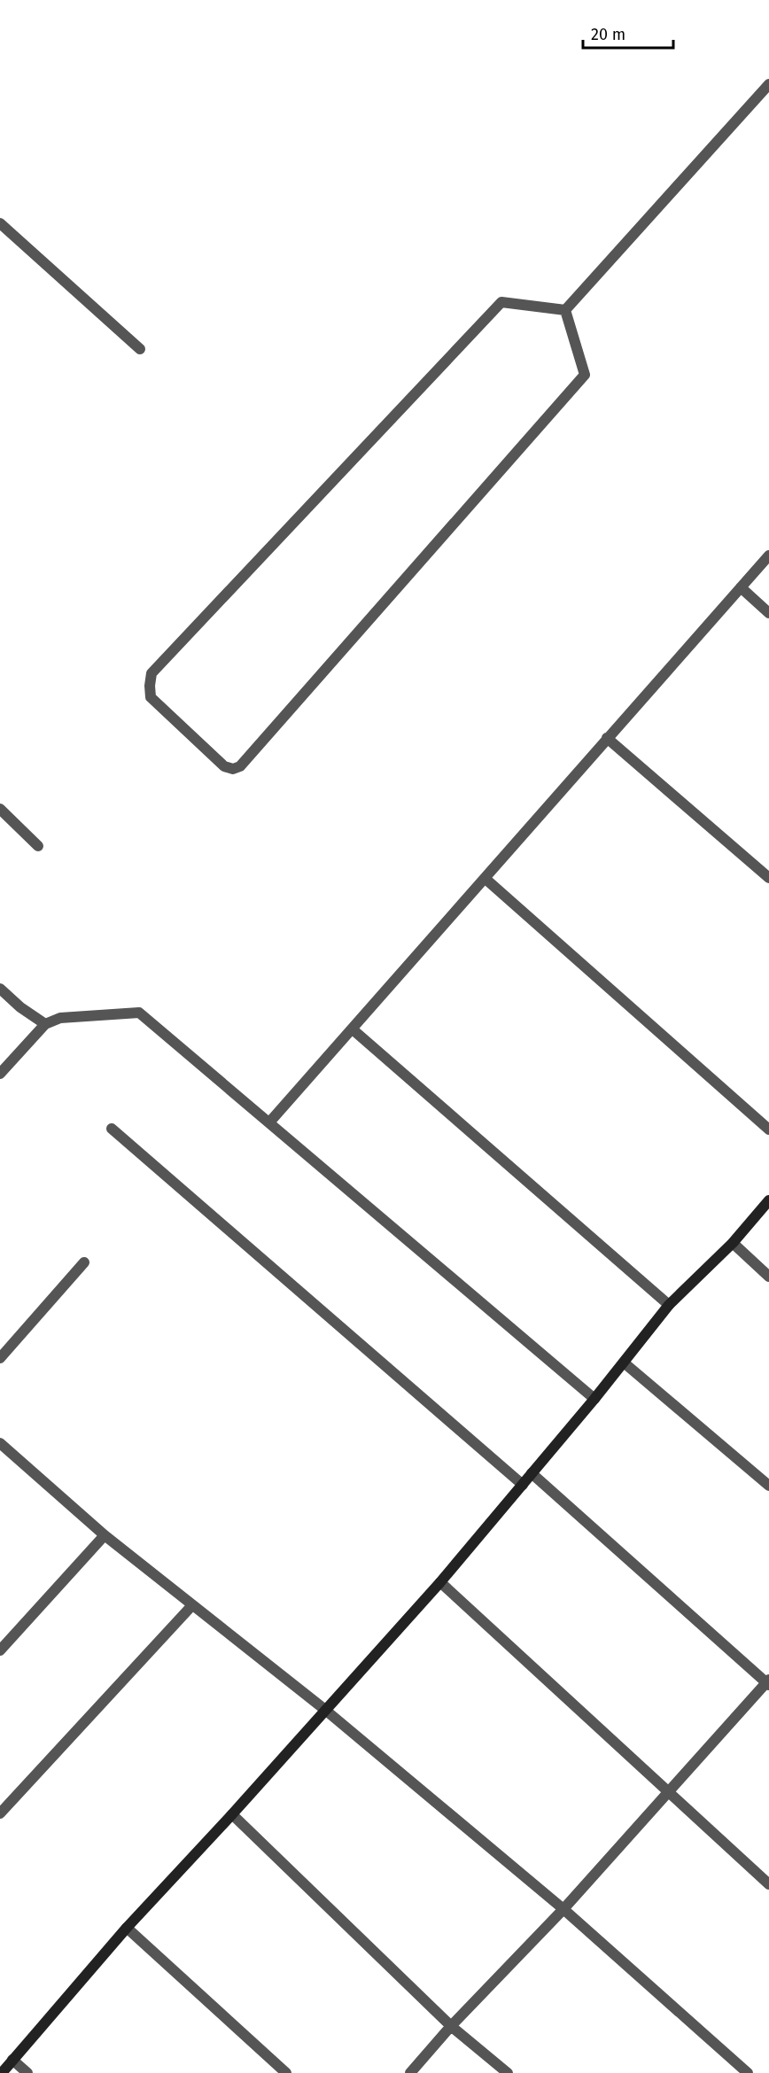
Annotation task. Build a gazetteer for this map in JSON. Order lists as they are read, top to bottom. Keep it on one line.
{"scale_bar":"20 m"}
